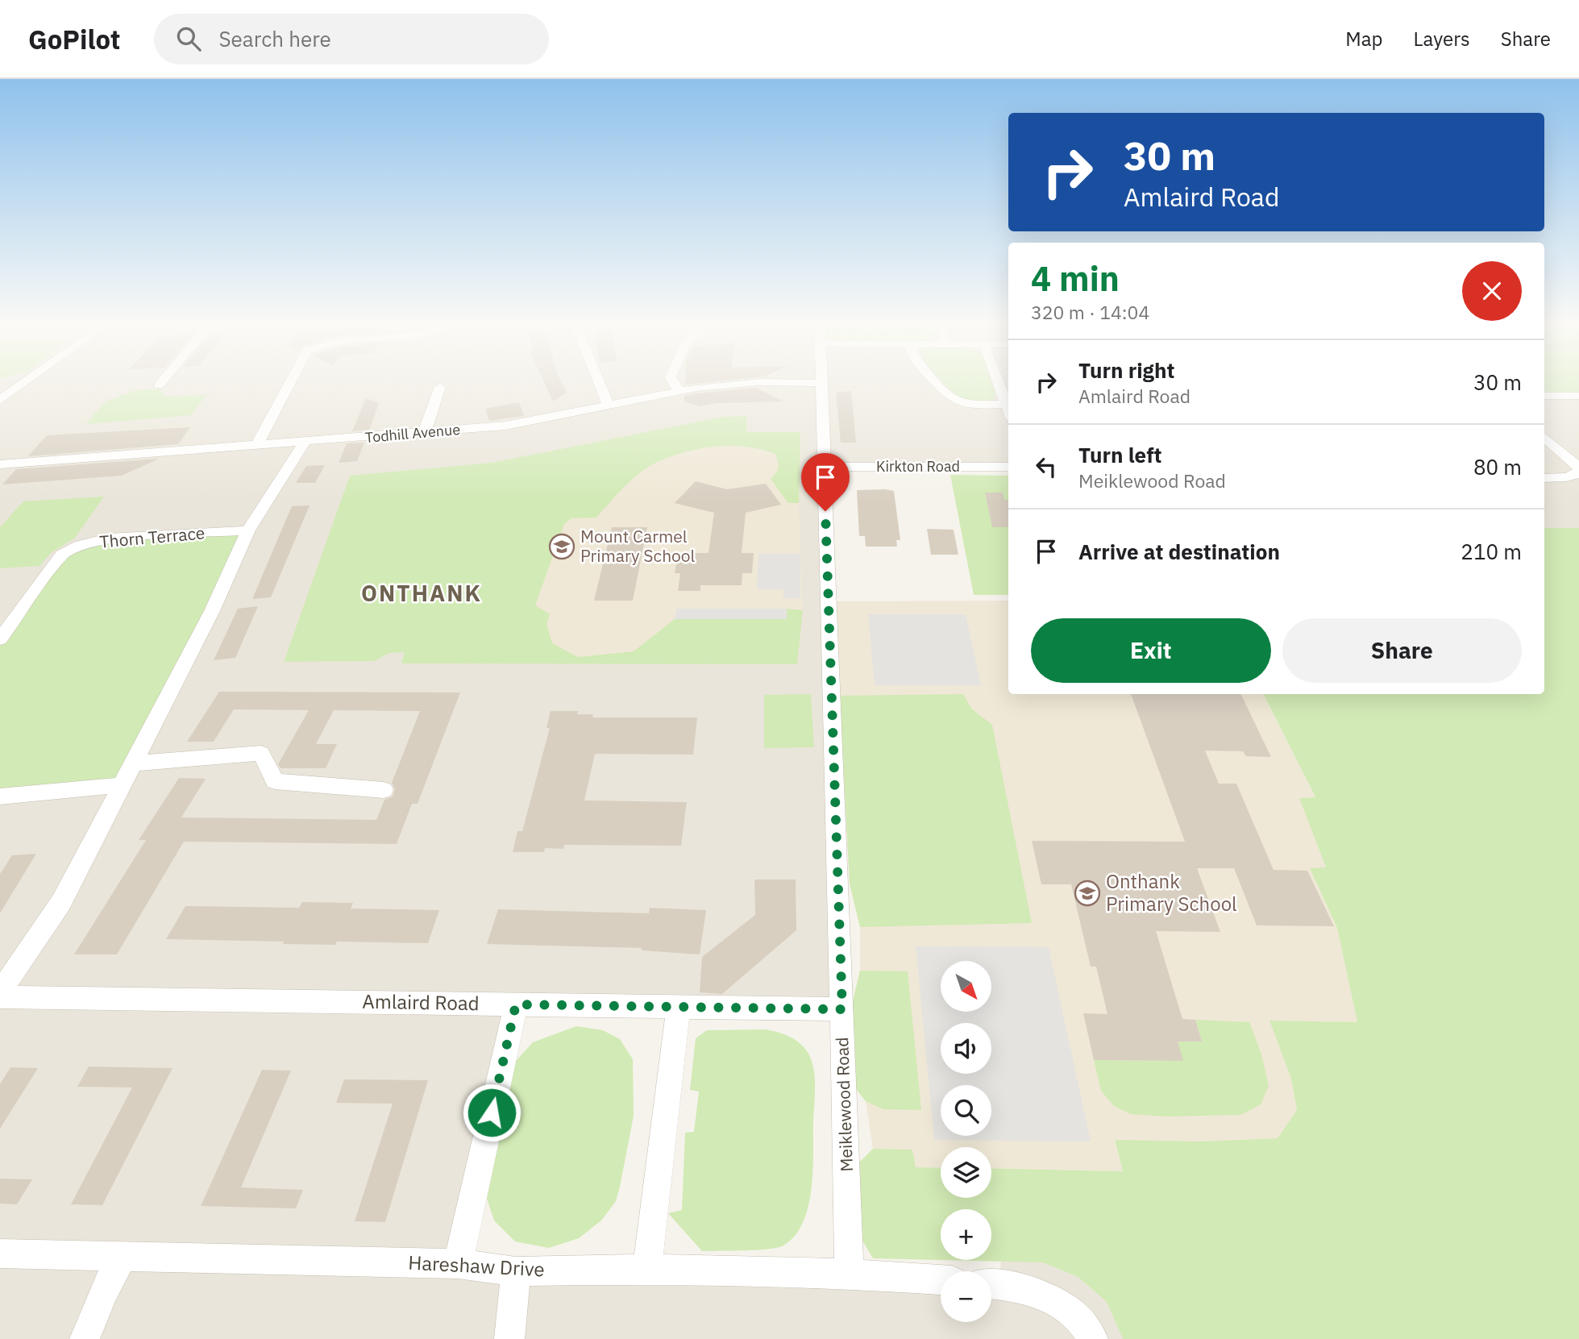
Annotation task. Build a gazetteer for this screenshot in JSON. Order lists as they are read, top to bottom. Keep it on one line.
{"streets":{"street":["Todhill Avenue","Kirkton Road","Thorn Terrace","Amlaird Road","Meiklewood Road","Hareshaw Drive"]},"crossings":[["Kirkton Road","Meiklewood Road"],["Amlaird Road","Meiklewood Road"],["Meiklewood Road","Hareshaw Drive"]],"districts":["ONTHANK"],"places":{"school or university":["Mount Carmel Primary School","Onthank Primary School"]},"north":"bottom right","page":{"header":"GoPilot","search":"Search here","nav":["Map","Layers","Share"],"turn":["30 m","Amlaird Road"],"heading":["4 min","320 m · 14:04"],"list":[{"name":"Turn right","note":"Amlaird Road","value":"30 m"},{"name":"Turn left","note":"Meiklewood Road","value":"80 m"},{"name":"Arrive at destination","value":"210 m"}],"buttons":["Exit","Share"],"map_buttons":["+","−"]}}
